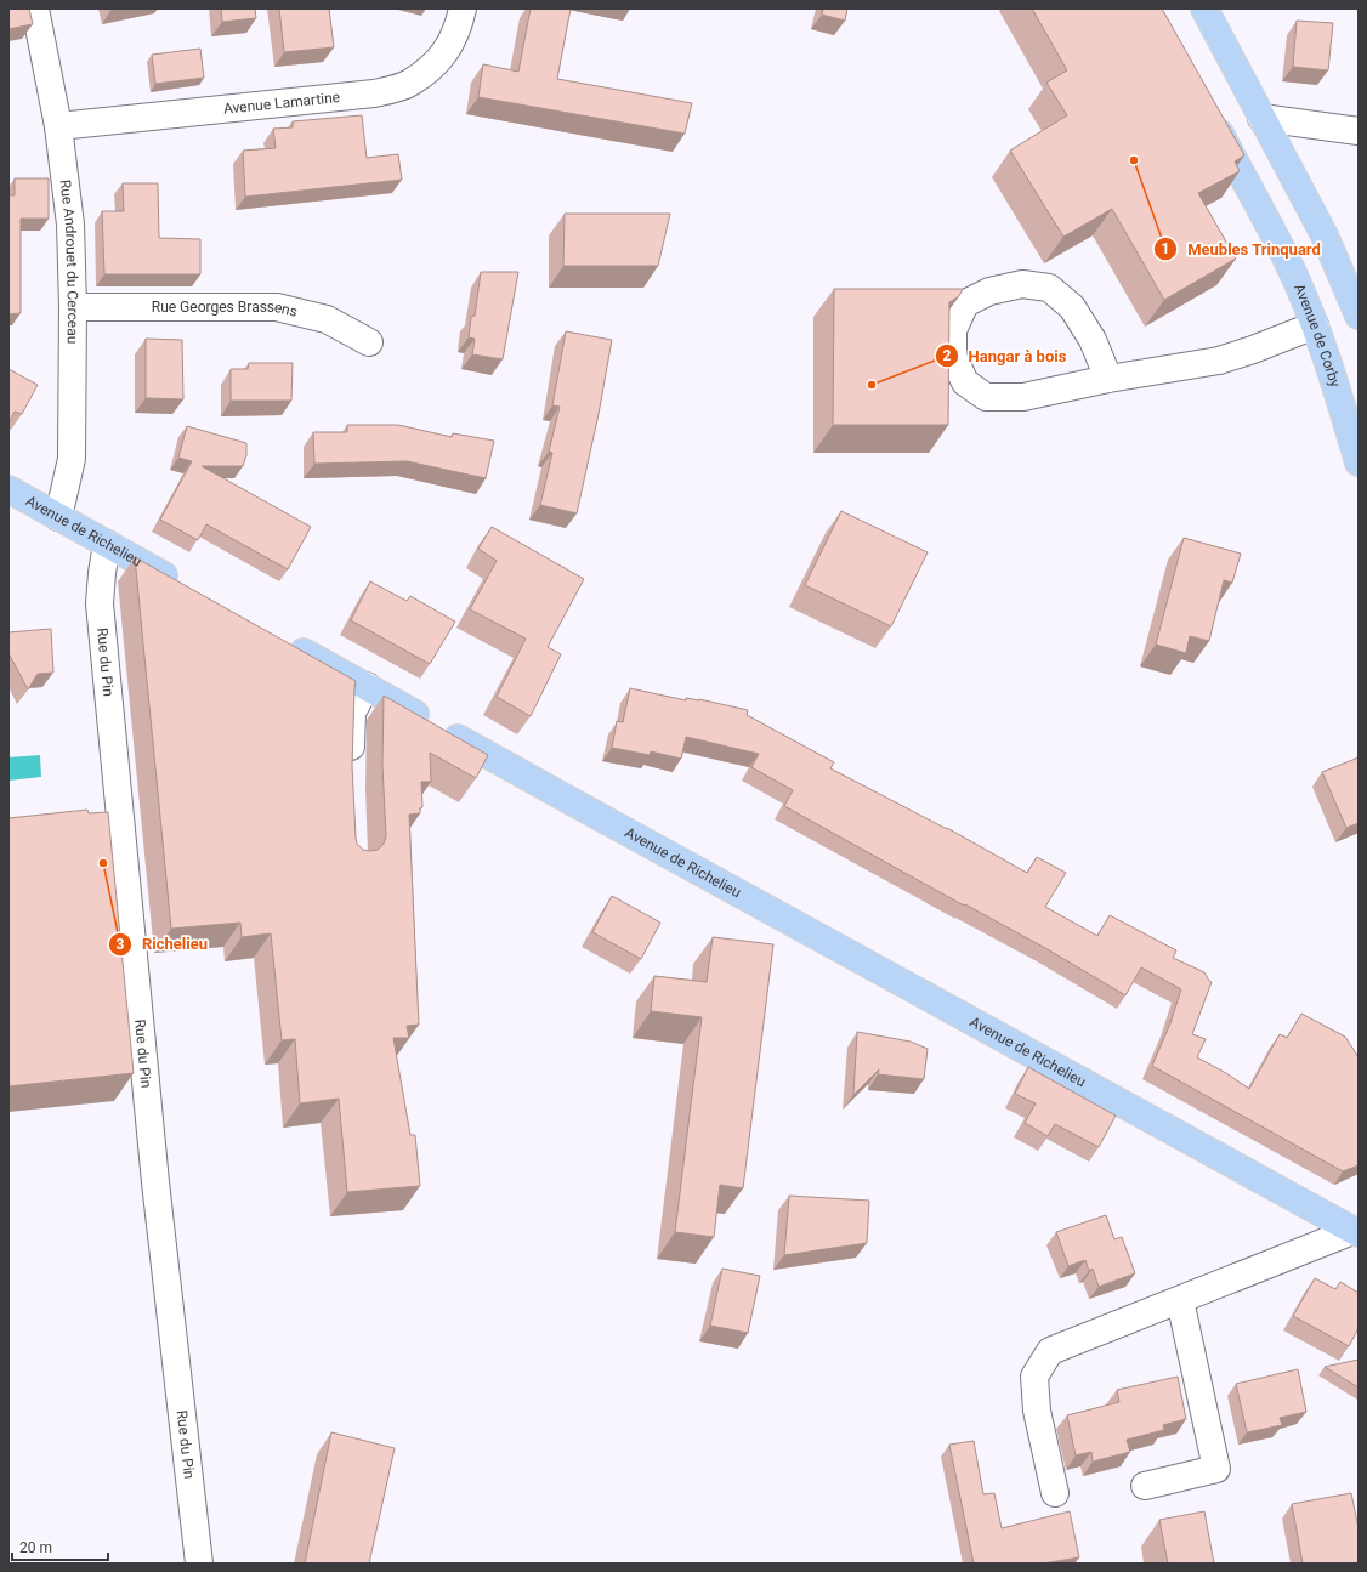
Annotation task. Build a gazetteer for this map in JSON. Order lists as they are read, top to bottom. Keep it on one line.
{"streets":{"main road":["Avenue de Corby","Avenue de Richelieu"],"street":["Avenue Lamartine","Rue Androuet du Cerceau","Rue Georges Brassens","Rue du Pin"]},"crossings":[["Avenue Lamartine","Rue Androuet du Cerceau"],["Rue Androuet du Cerceau","Rue Georges Brassens"],["Rue Androuet du Cerceau","Avenue de Richelieu"],["Avenue de Richelieu","Rue du Pin"]],"places":["Meubles Trinquard","Hangar à bois","Richelieu"],"scale_bar":"20 m"}
